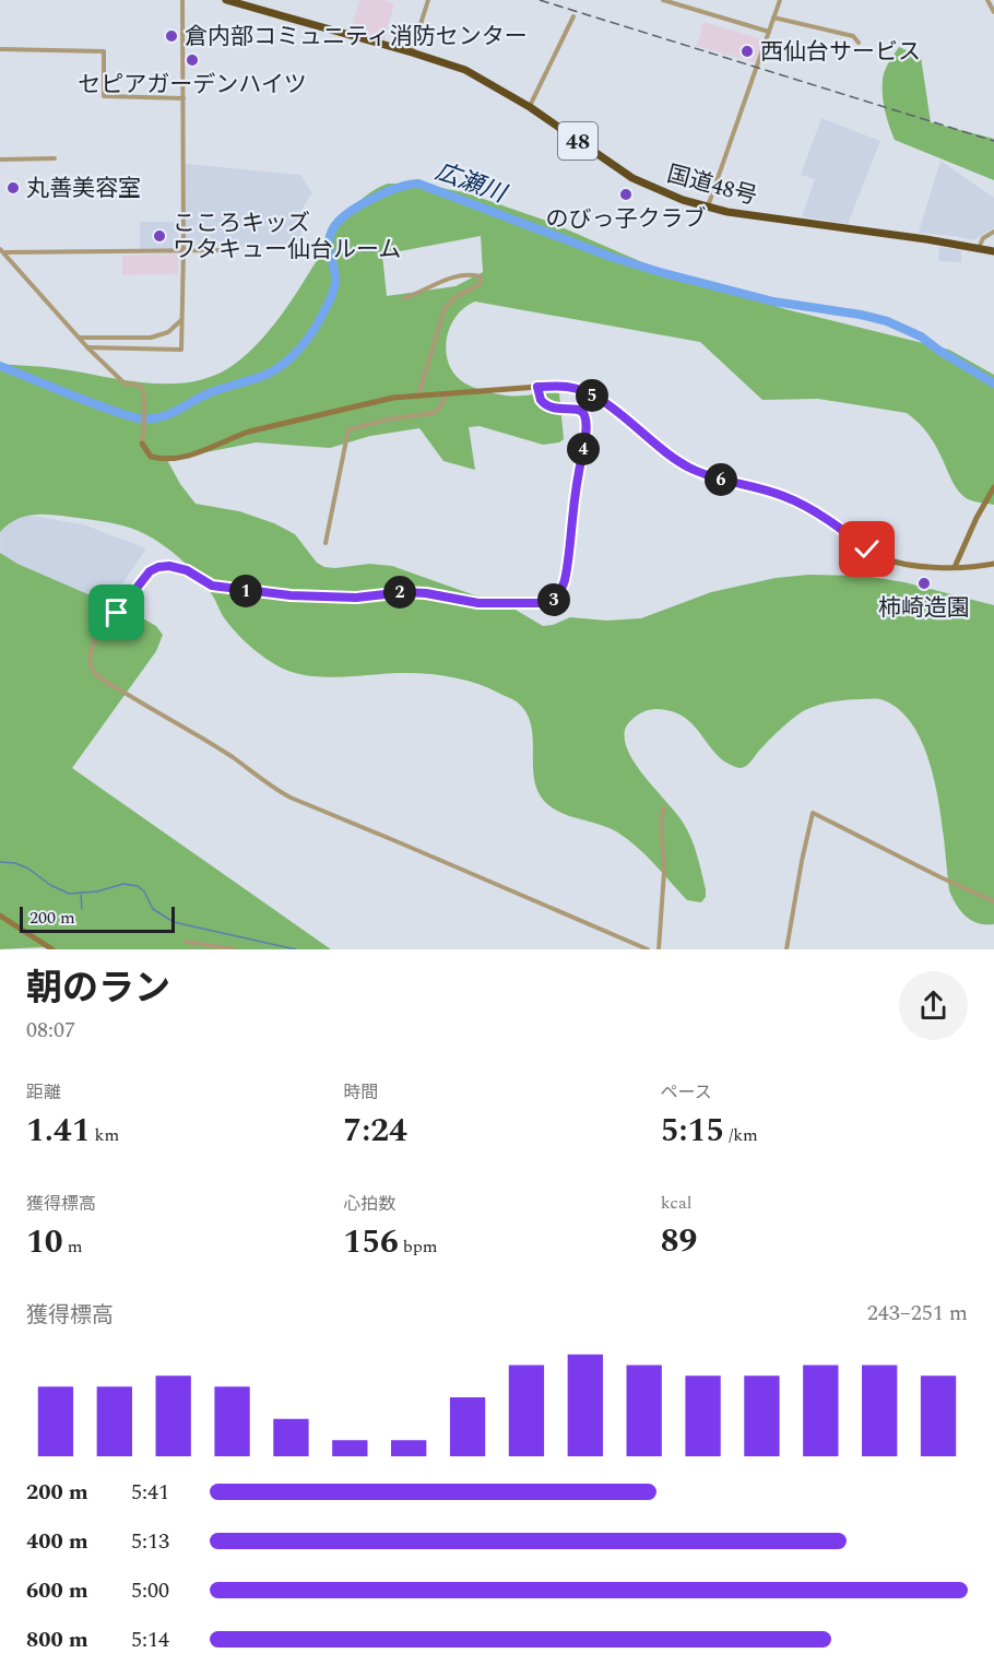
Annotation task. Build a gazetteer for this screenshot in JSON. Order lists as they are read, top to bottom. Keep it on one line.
{"streets":{"highway":["48","国道48号"]},"water":["広瀬川"],"places":["倉内部コミュニティ消防センター","西仙台サービス","セピアガーデンハイツ","丸善美容室","のびっ子クラブ","こころキッズ ワタキュー仙台ルーム","柿崎造園"],"scale_bar":"200 m","page":{"pins":["5","4","6","1","2","3"],"scale":"200 m","heading":["朝のラン","08:07"],"stats":[["距離","1.41 km"],["時間","7:24"],["ペース","5:15 /km"],["獲得標高","10 m"],["心拍数","156 bpm"],["kcal","89"]],"chart":["獲得標高","243–251 m"],"list":[{"name":"200 m","note":"5:41"},{"name":"400 m","note":"5:13"},{"name":"600 m","note":"5:00"},{"name":"800 m","note":"5:14"}]}}
